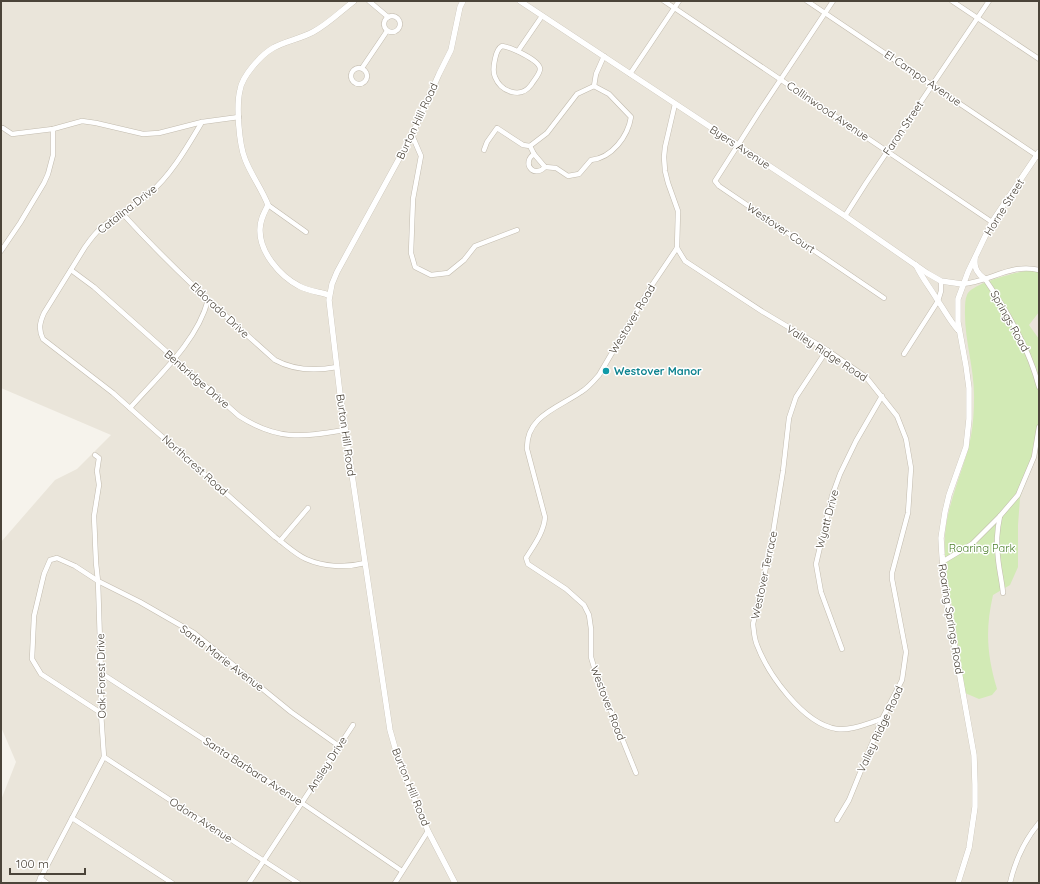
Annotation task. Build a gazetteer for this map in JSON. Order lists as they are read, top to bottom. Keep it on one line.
{"streets":{"street":["El Campo Avenue","Collinwood Avenue","Burton Hill Road","Faron Street","Byers Avenue","Horne Street","Catalina Drive","Westover Court","Eldorado Drive","Westover Road","Springs Road","Valley Ridge Road","Benbridge Drive","Northcrest Road","Wyatt Drive","Westover Terrace","Roaring Springs Road","Santa Marie Avenue","Oak Forest Drive","Ansley Drive","Santa Barbara Avenue","Odom Avenue"]},"crossings":[["El Campo Avenue","Faron Street"],["El Campo Avenue","Horne Street"],["Collinwood Avenue","Faron Street"],["Collinwood Avenue","Horne Street"],["Burton Hill Road","Eldorado Drive"],["Burton Hill Road","Benbridge Drive"],["Burton Hill Road","Northcrest Road"],["Faron Street","Byers Avenue"],["Byers Avenue","Horne Street"],["Byers Avenue","Westover Court"],["Byers Avenue","Roaring Springs Road"],["Horne Street","Roaring Springs Road"],["Catalina Drive","Eldorado Drive"],["Catalina Drive","Benbridge Drive"],["Catalina Drive","Northcrest Road"],["Westover Road","Valley Ridge Road"],["Valley Ridge Road","Wyatt Drive"],["Valley Ridge Road","Westover Terrace"],["Santa Marie Avenue","Oak Forest Drive"],["Santa Marie Avenue","Ansley Drive"],["Oak Forest Drive","Santa Barbara Avenue"],["Oak Forest Drive","Odom Avenue"],["Ansley Drive","Santa Barbara Avenue"],["Ansley Drive","Odom Avenue"]],"parks":["Roaring Park"],"places":["Westover Manor"],"scale_bar":"100 m"}
